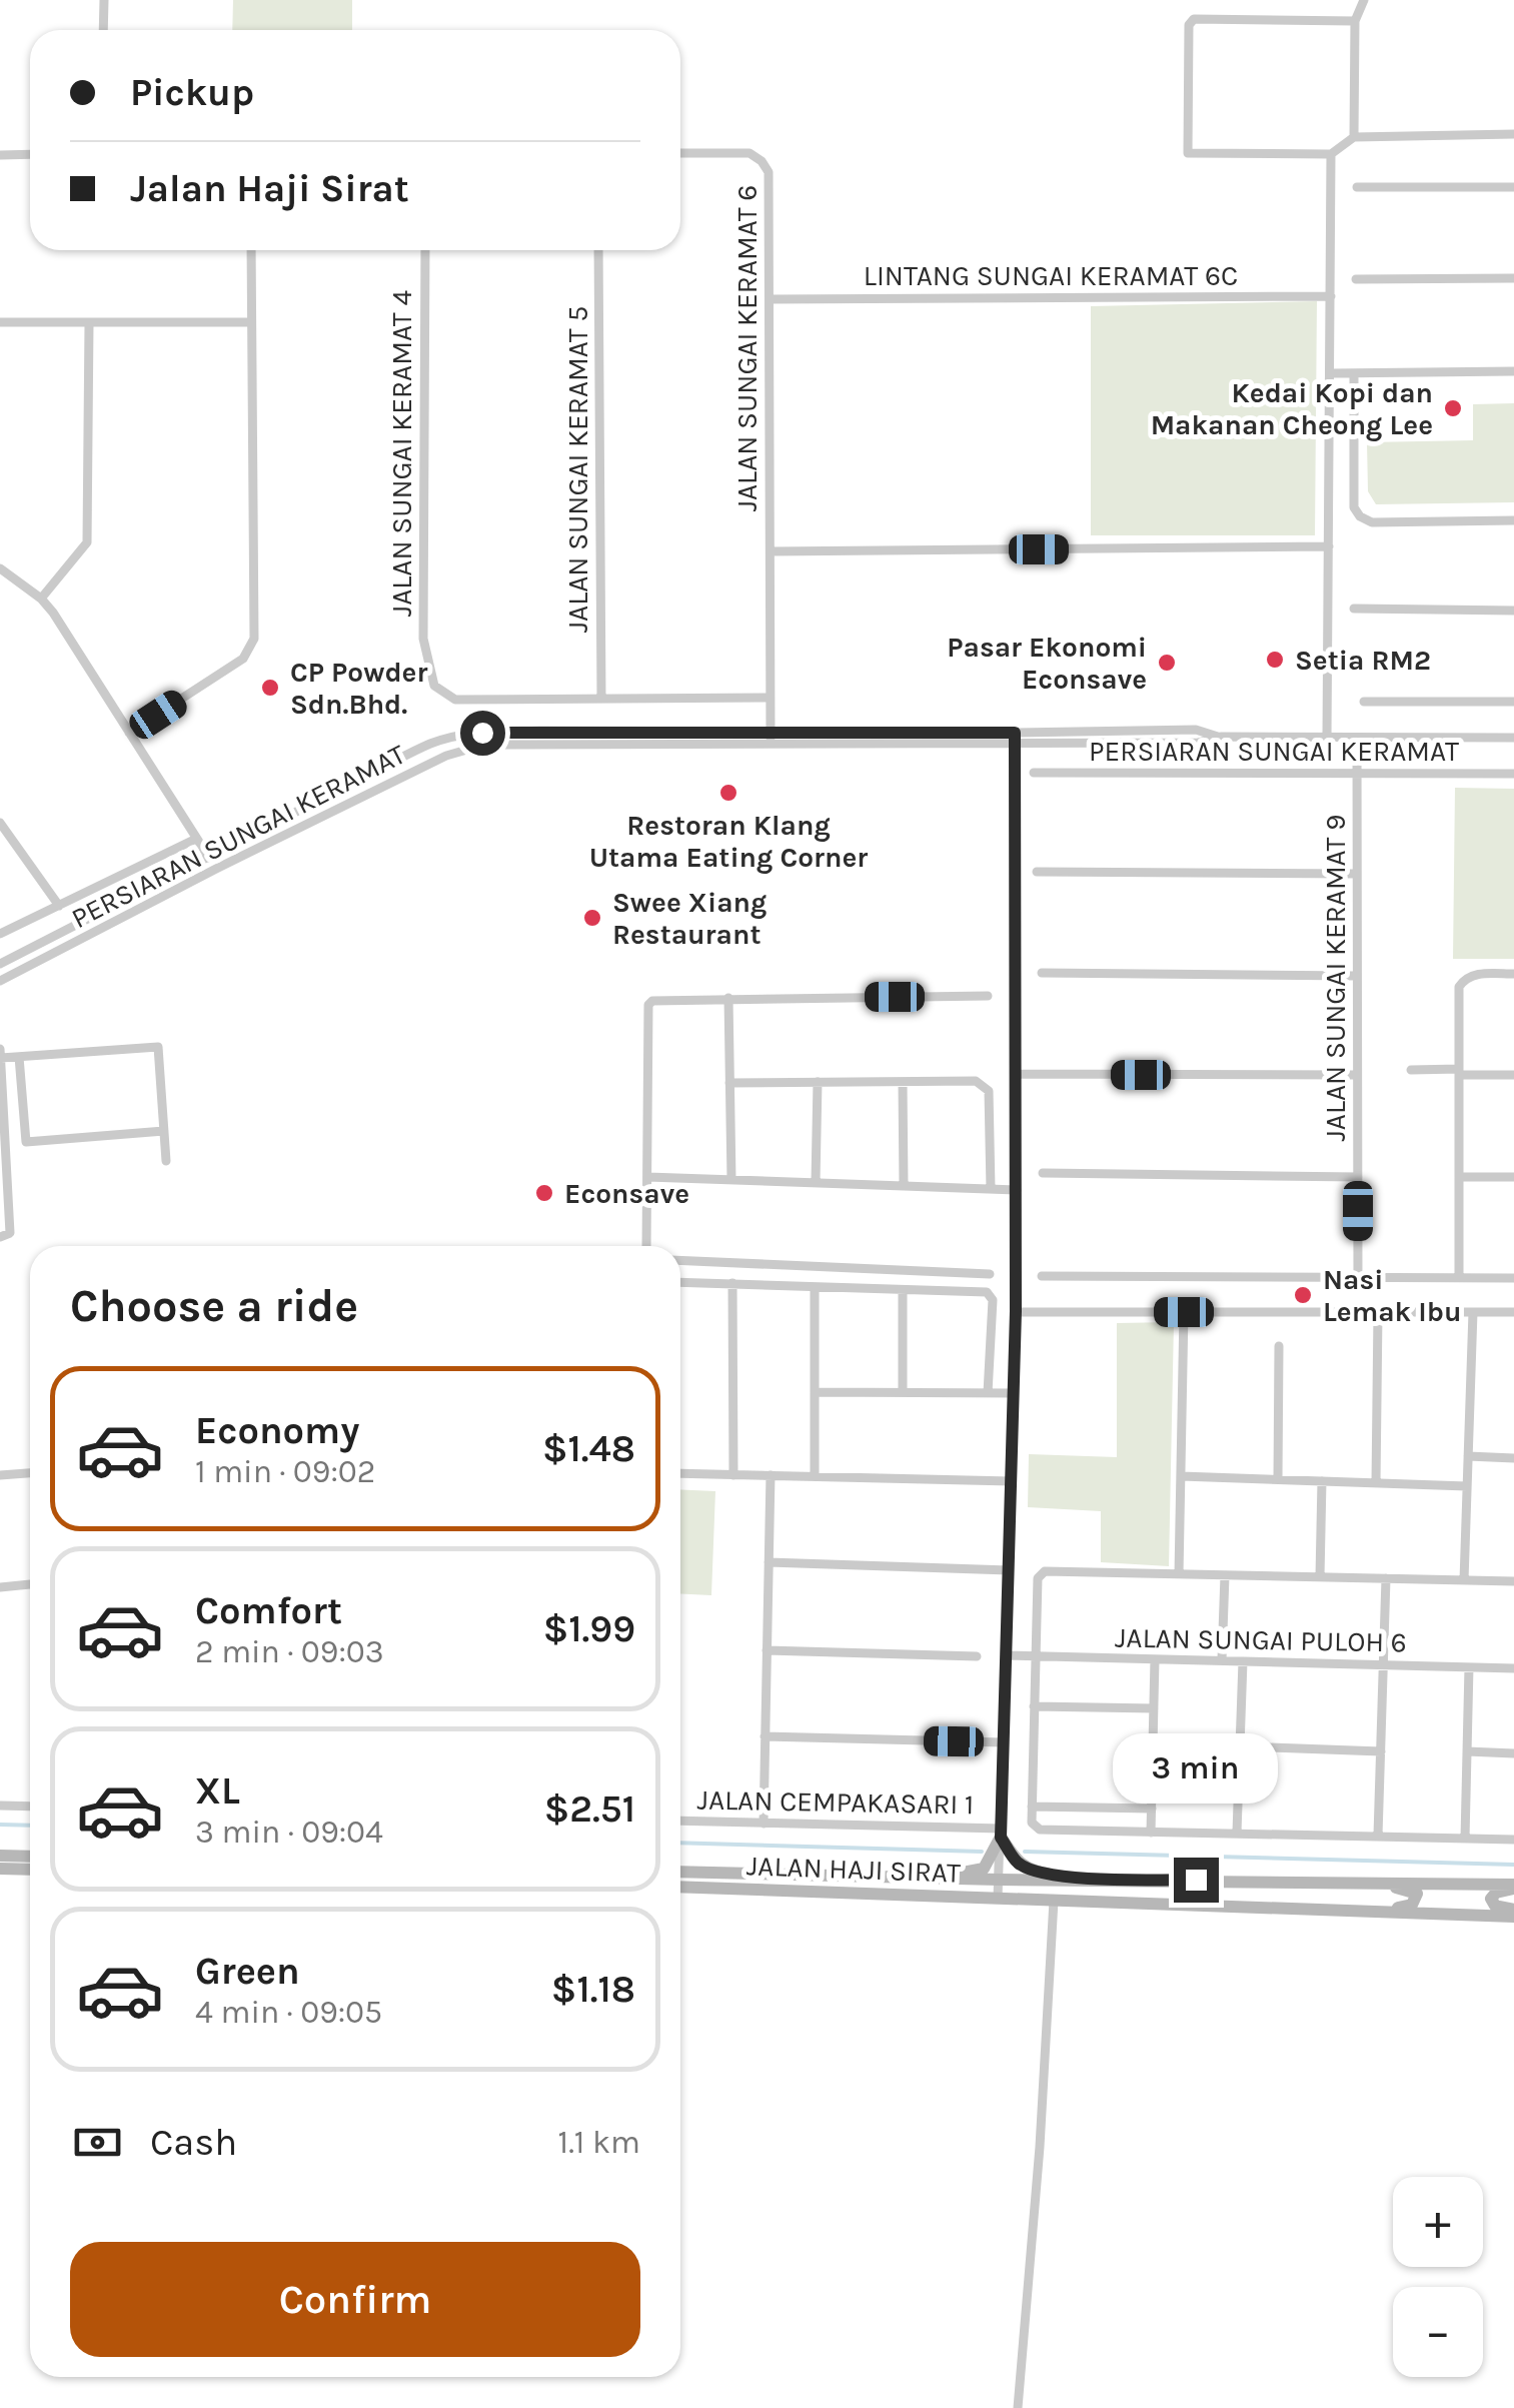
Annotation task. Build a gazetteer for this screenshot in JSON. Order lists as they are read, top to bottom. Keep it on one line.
{"streets":{"main road":["JALAN HAJI SIRAT"],"street":["LINTANG SUNGAI KERAMAT 6C","JALAN SUNGAI KERAMAT 6","JALAN SUNGAI KERAMAT 4","JALAN SUNGAI KERAMAT 5","PERSIARAN SUNGAI KERAMAT","JALAN SUNGAI KERAMAT 9","JALAN SUNGAI PULOH 6","JALAN CEMPAKASARI 1"]},"crossings":[["LINTANG SUNGAI KERAMAT 6C","JALAN SUNGAI KERAMAT 6"],["JALAN SUNGAI KERAMAT 6","JALAN SUNGAI KERAMAT 4"],["JALAN SUNGAI KERAMAT 6","PERSIARAN SUNGAI KERAMAT"],["JALAN SUNGAI KERAMAT 4","JALAN SUNGAI KERAMAT 5"],["PERSIARAN SUNGAI KERAMAT","JALAN SUNGAI KERAMAT 9"]],"places":["Kedai Kopi dan Makanan Cheong Lee","Setia RM2","Pasar Ekonomi Econsave","CP Powder Sdn.Bhd.","Restoran Klang Utama Eating Corner","Swee Xiang Restaurant","Econsave","Nasi Lemak Ibu"],"page":{"banner":["Pickup","Jalan Haji Sirat"],"heading":"Choose a ride","list":[{"name":"Economy","note":"1 min · 09:02","value":"$1.48"},{"name":"Comfort","note":"2 min · 09:03","value":"$1.99"},{"name":"XL","note":"3 min · 09:04","value":"$2.51"},{"name":"Green","note":"4 min · 09:05","value":"$1.18"}],"bubble":"3 min","pay":["Cash","1.1 km"],"map_buttons":["+","−"],"buttons":"Confirm"}}
